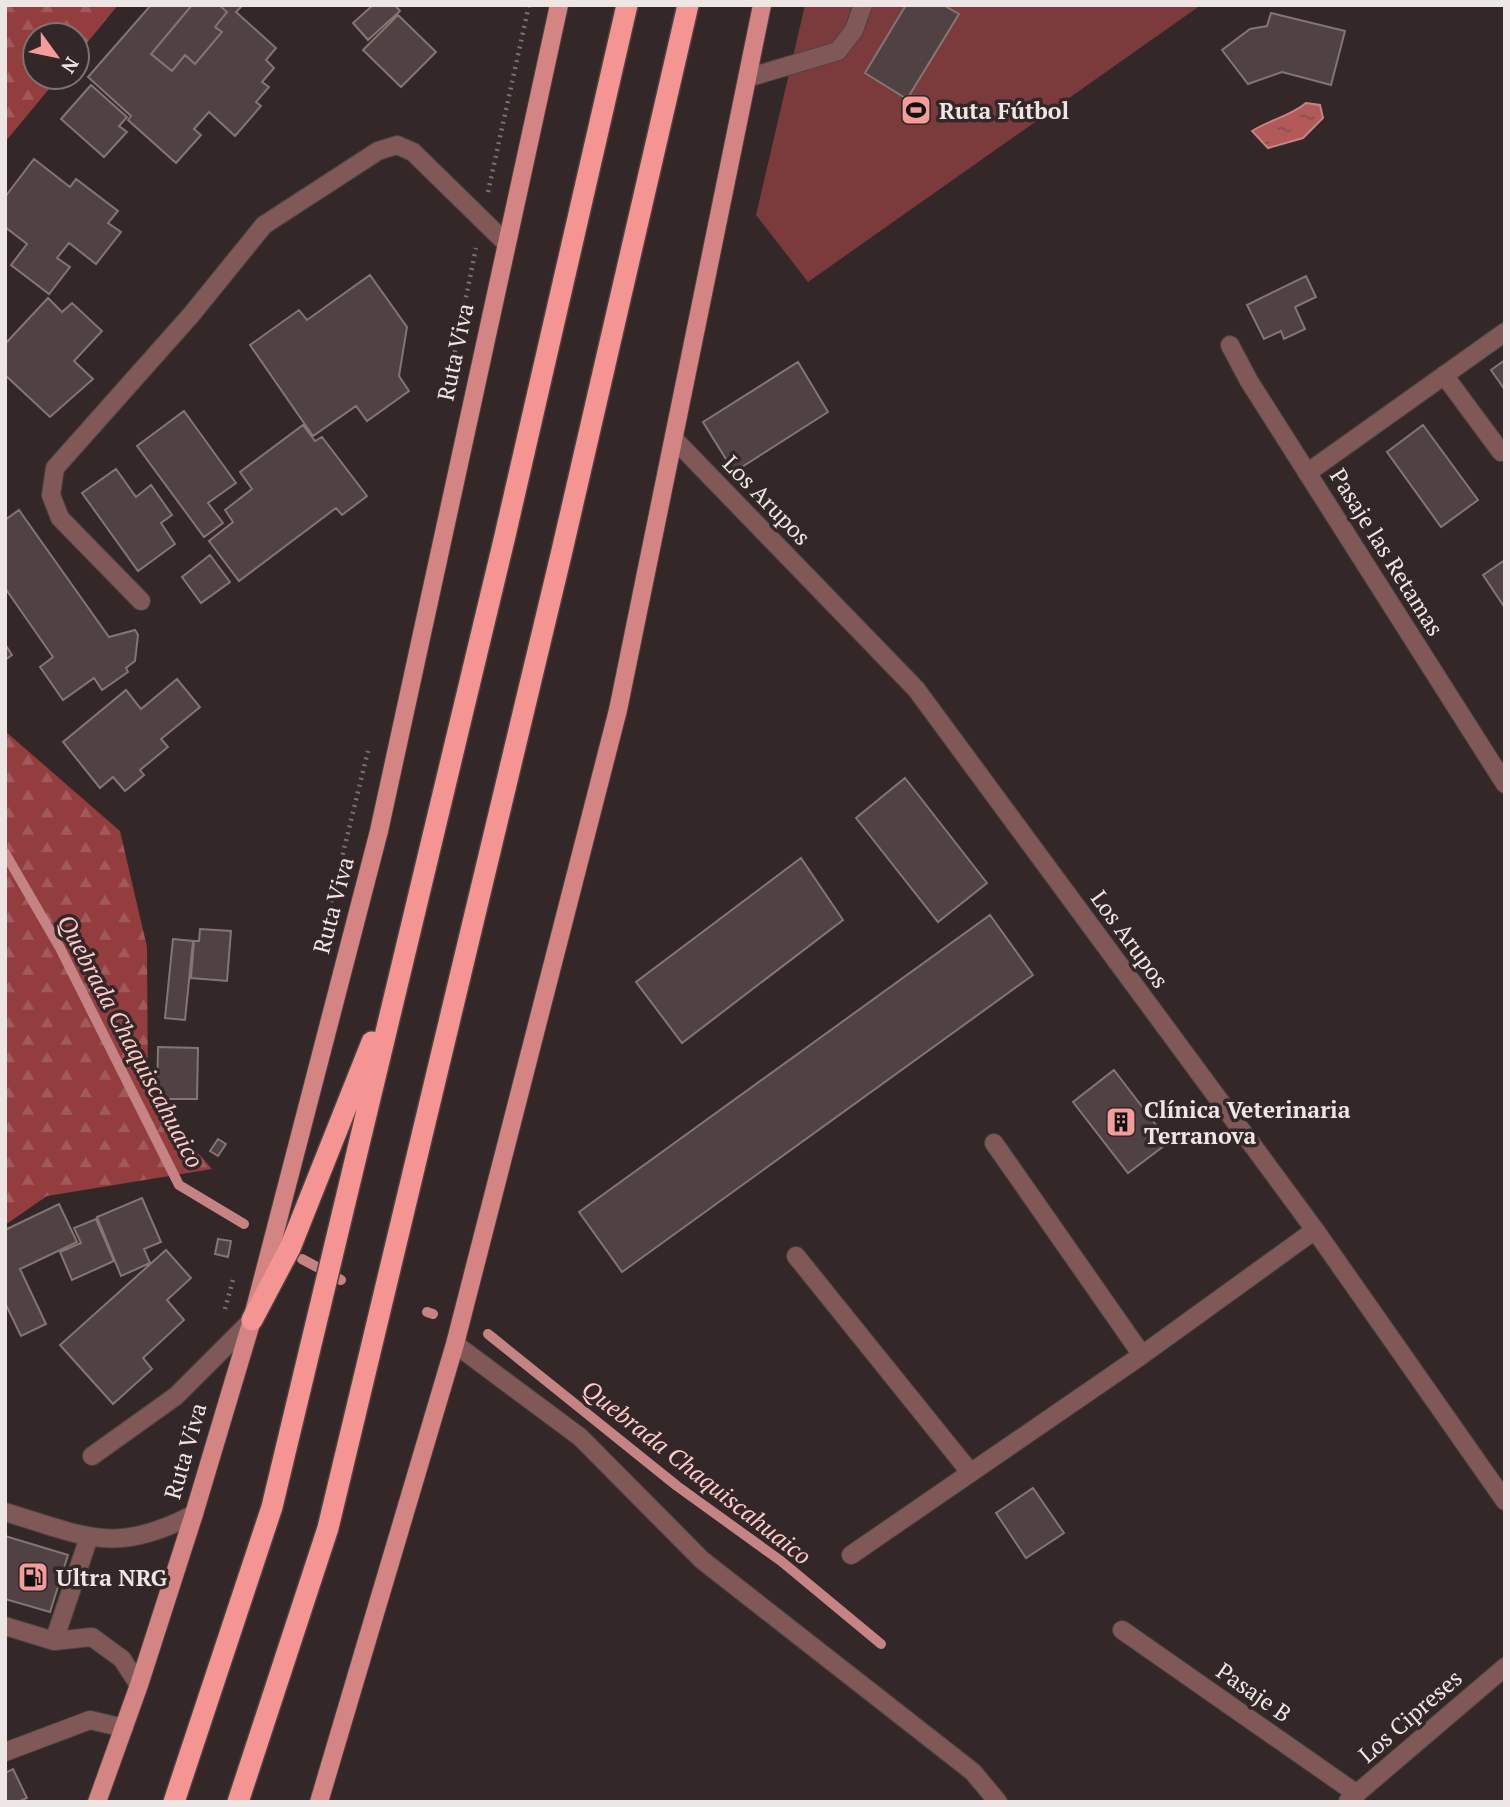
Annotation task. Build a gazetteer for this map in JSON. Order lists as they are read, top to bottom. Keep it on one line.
{"streets":{"main road":["Ruta Viva"],"street":["Los Arupos","Pasaje las Retamas","Pasaje B","Los Cipreses"]},"crossings":[["Pasaje B","Los Cipreses"]],"water":["Quebrada Chaquiscahuaico"],"places":{"sports":["Ruta Fútbol"],"building":["Clínica Veterinaria Terranova"],"fuel station":["Ultra NRG"]},"north":"bottom right"}
